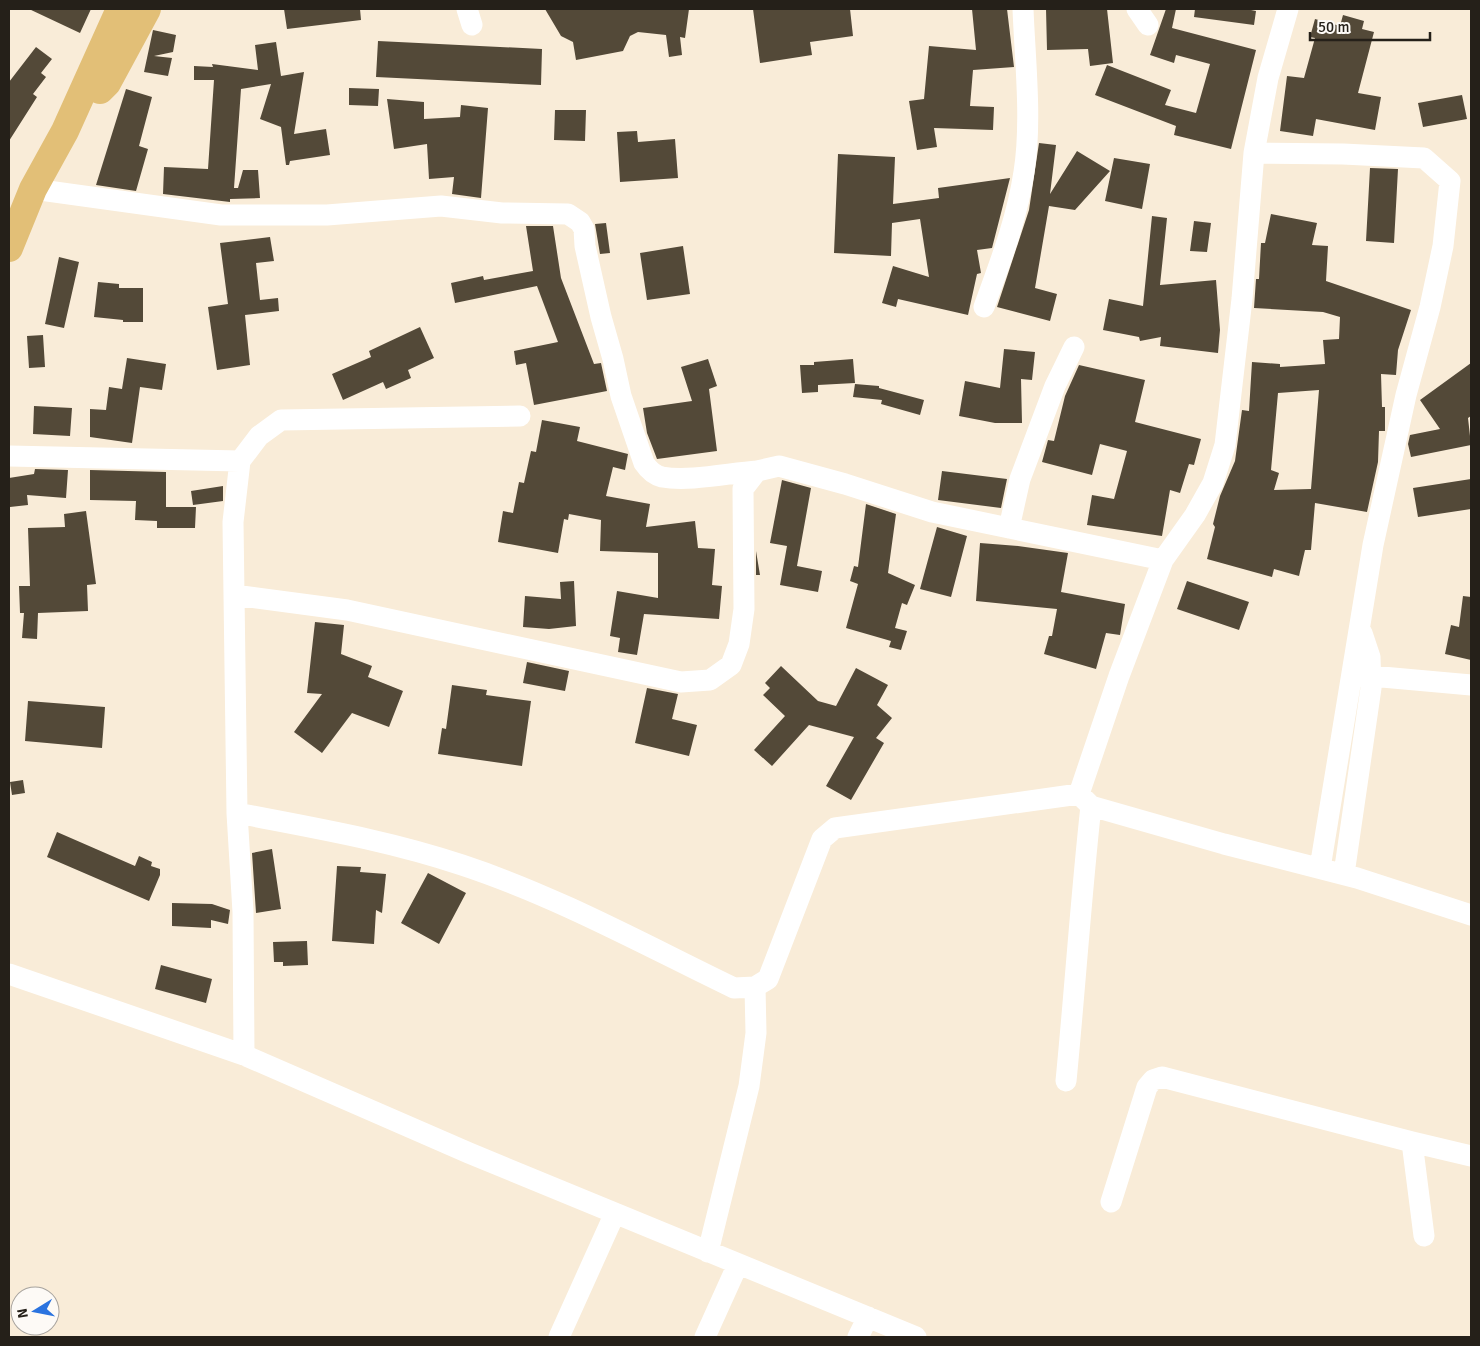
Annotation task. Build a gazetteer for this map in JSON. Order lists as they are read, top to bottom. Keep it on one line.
{"scale_bar":"50 m","north":"left"}
